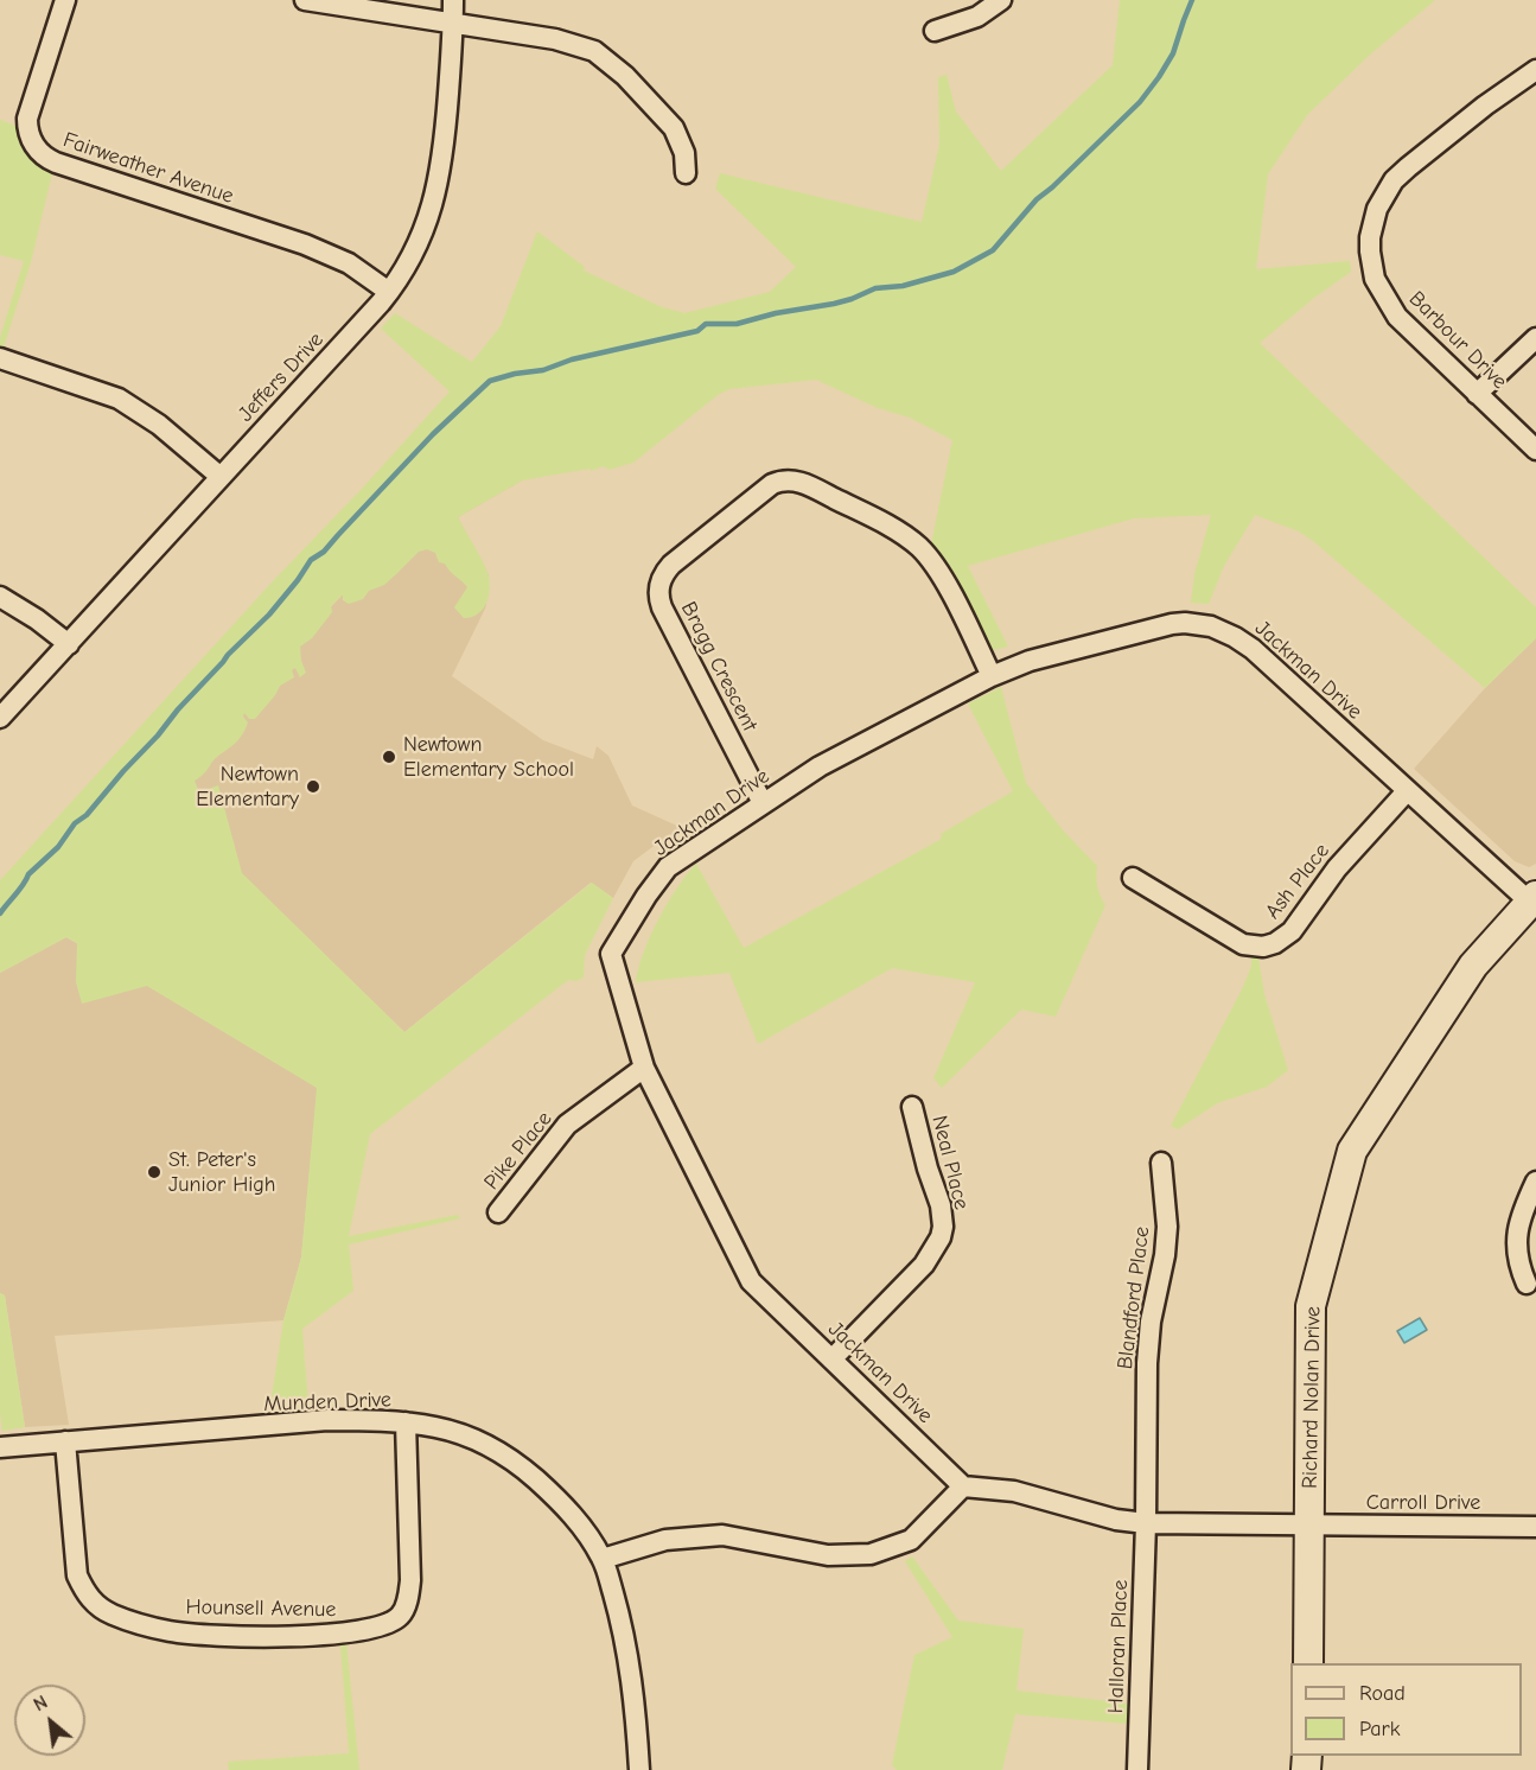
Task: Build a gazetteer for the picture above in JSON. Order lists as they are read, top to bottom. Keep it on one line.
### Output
{"streets":{"main road":["Richard Nolan Drive"],"street":["Fairweather Avenue","Barbour Drive","Jeffers Drive","Bragg Crescent","Jackman Drive","Ash Place","Pike Place","Neal Place","Blandford Place","Munden Drive","Carroll Drive","Hounsell Avenue","Halloran Place"]},"crossings":[["Fairweather Avenue","Jeffers Drive"],["Bragg Crescent","Jackman Drive"],["Jackman Drive","Ash Place"],["Jackman Drive","Pike Place"],["Jackman Drive","Neal Place"],["Jackman Drive","Richard Nolan Drive"],["Blandford Place","Halloran Place"],["Richard Nolan Drive","Carroll Drive"],["Munden Drive","Hounsell Avenue"]],"places":["Newtown Elementary School","Newtown Elementary","St. Peter's Junior High"],"legend":["Road","Park"],"north":"top left"}
